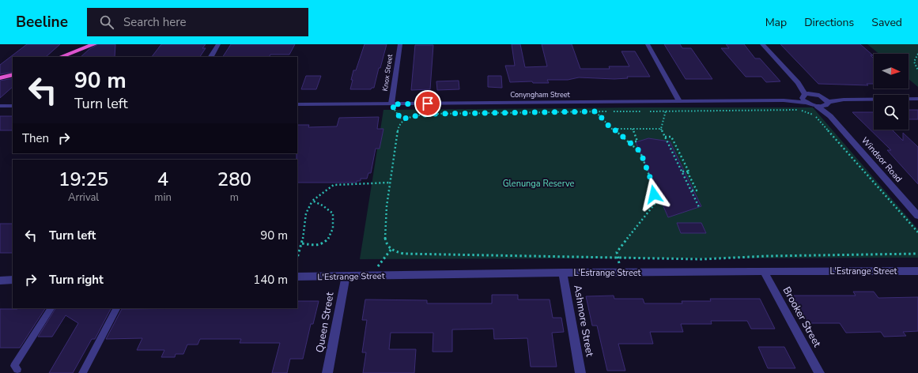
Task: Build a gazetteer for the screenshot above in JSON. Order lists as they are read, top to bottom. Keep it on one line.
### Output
{"streets":{"street":["Knox Street","Conyngham Street","Windsor Road","L'Estrange Street","Brooker Street","Ashmore Street","Queen Street"]},"crossings":[["Knox Street","Conyngham Street"],["L'Estrange Street","Brooker Street"],["L'Estrange Street","Ashmore Street"],["L'Estrange Street","Queen Street"]],"parks":["Glenunga Reserve"],"north":"right","page":{"header":"Beeline","search":"Search here","nav":["Map","Directions","Saved"],"turn":["90 m","Turn left"],"then":"Then","eta":["19:25","Arrival","4","min","280","m"],"list":[{"name":"Turn left","value":"90 m"},{"name":"Turn right","value":"140 m"}]}}
